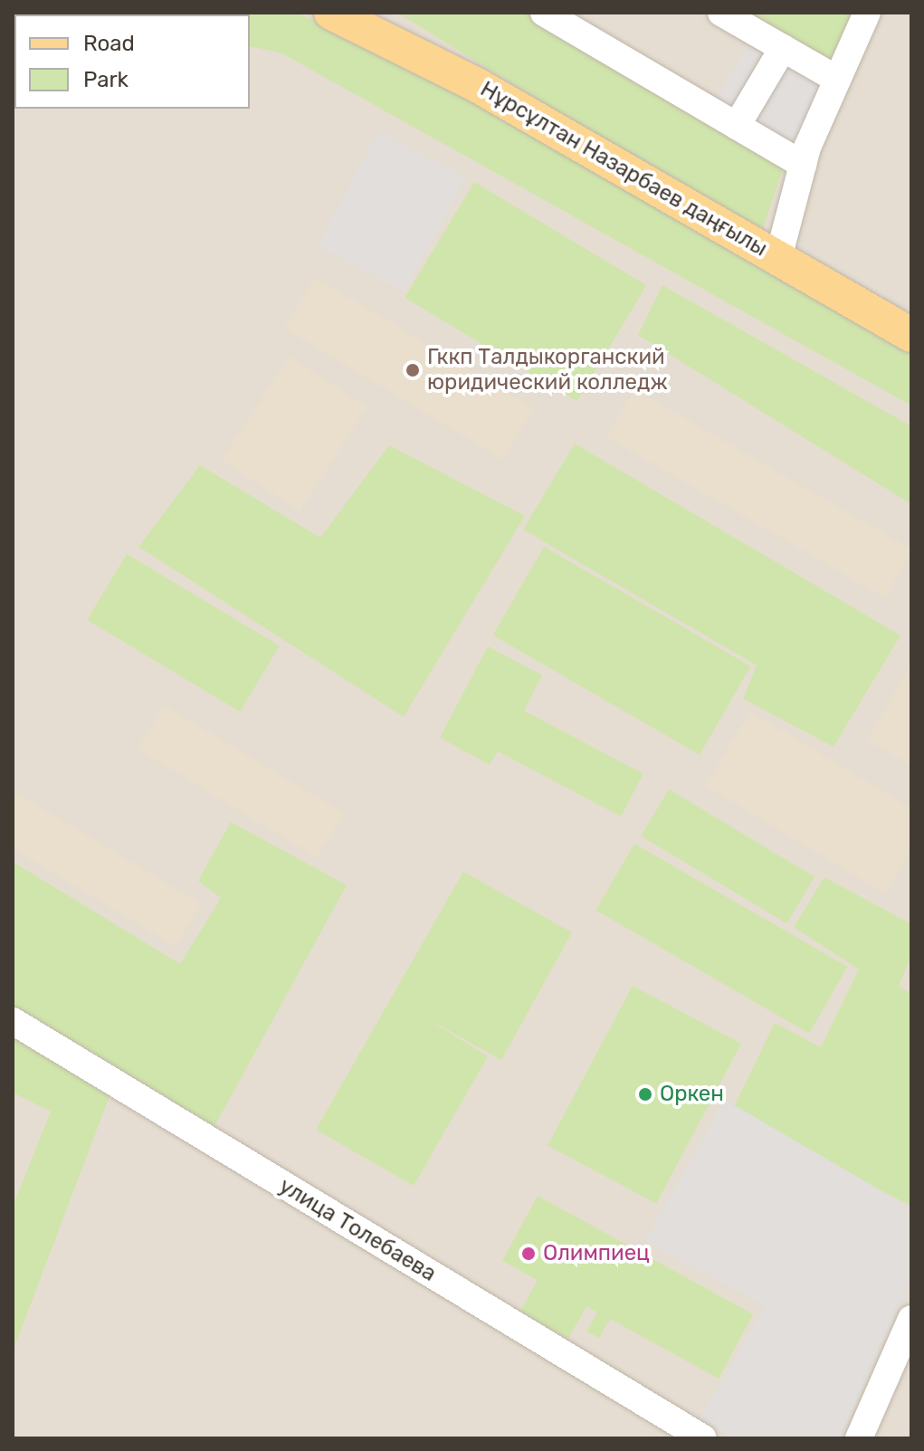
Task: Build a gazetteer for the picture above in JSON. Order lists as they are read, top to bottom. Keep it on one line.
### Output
{"streets":{"main road":["Нұрсұлтан Назарбаев даңғылы"],"street":["улица Толебаева"]},"places":["Гккп Талдыкорганский юридический колледж","Оркен","Олимпиец"],"legend":["Road","Park"]}
